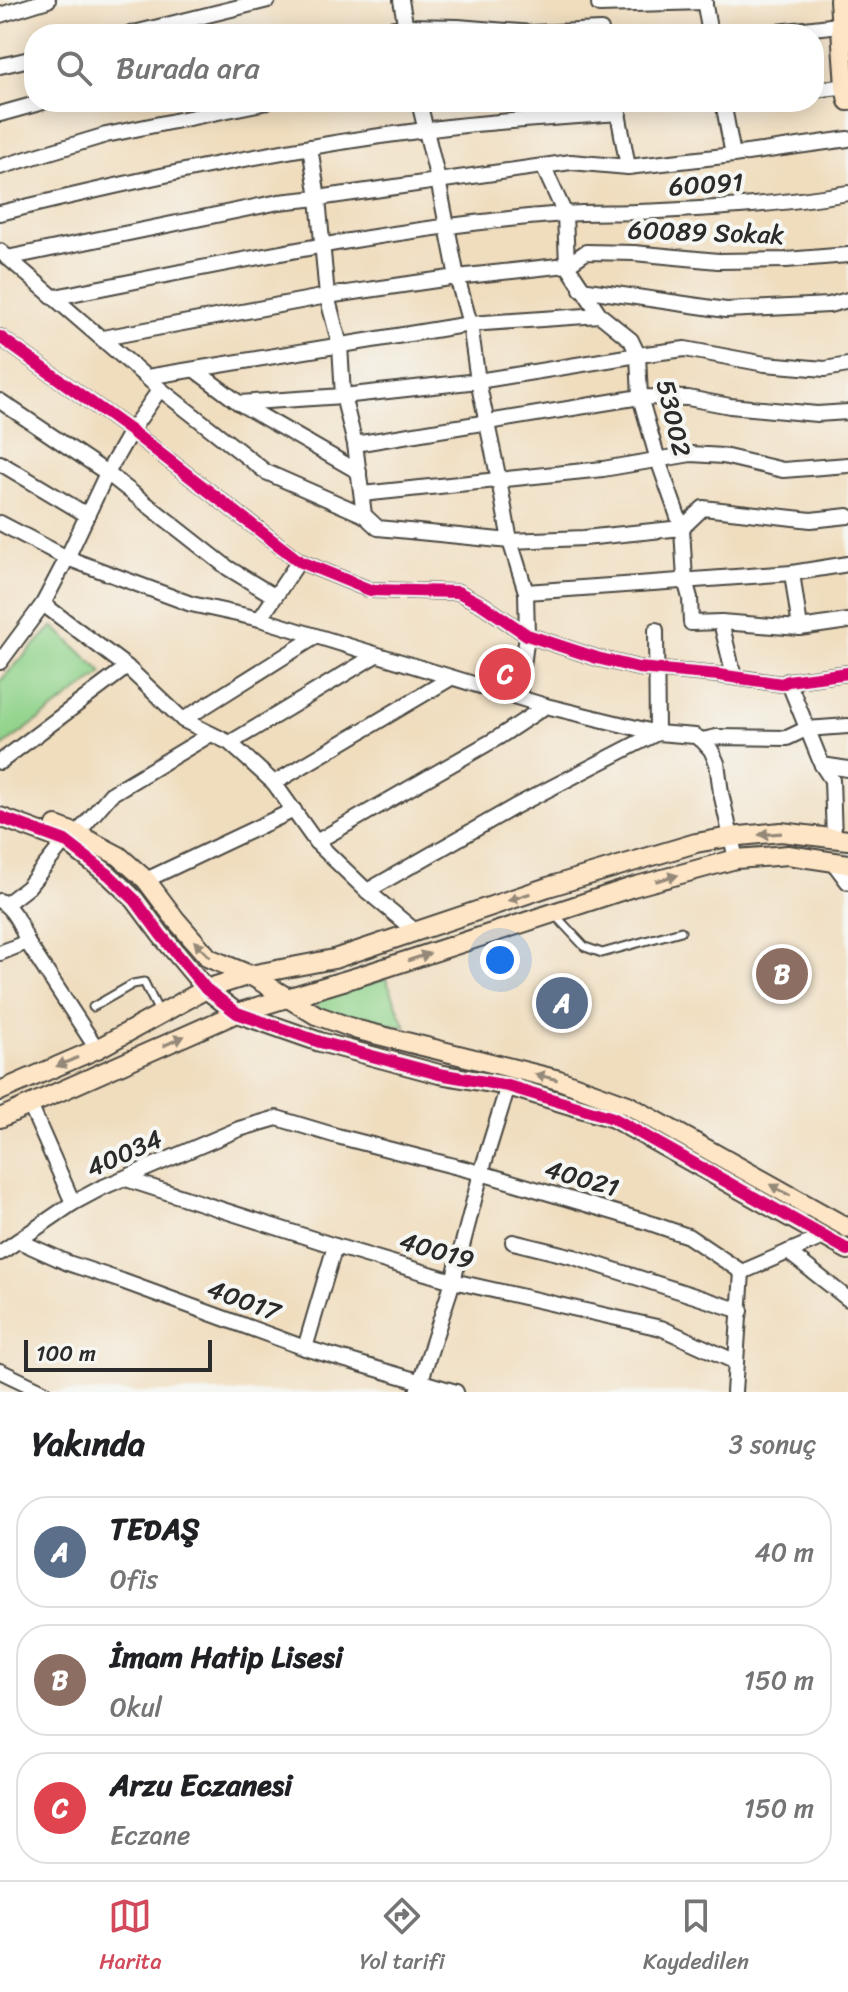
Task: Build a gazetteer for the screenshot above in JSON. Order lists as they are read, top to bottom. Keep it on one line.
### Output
{"streets":{"street":["60091","60089 Sokak","53002","40034","40021","40019","40017"]},"crossings":[["60091","53002"],["60089 Sokak","53002"],["40034","40021"],["40034","40019"],["40034","40017"]],"scale_bar":"100 m","page":{"search":"Burada ara","pins":["C","B","A"],"scale":"100 m","heading":["Yakında","3 sonuç"],"list":[{"mark":"A","name":"TEDAŞ","note":"Ofis","value":"40 m"},{"mark":"B","name":"İmam Hatip Lisesi","note":"Okul","value":"150 m"},{"mark":"C","name":"Arzu Eczanesi","note":"Eczane","value":"150 m"}],"nav":["Harita","Yol tarifi","Kaydedilen"]}}
